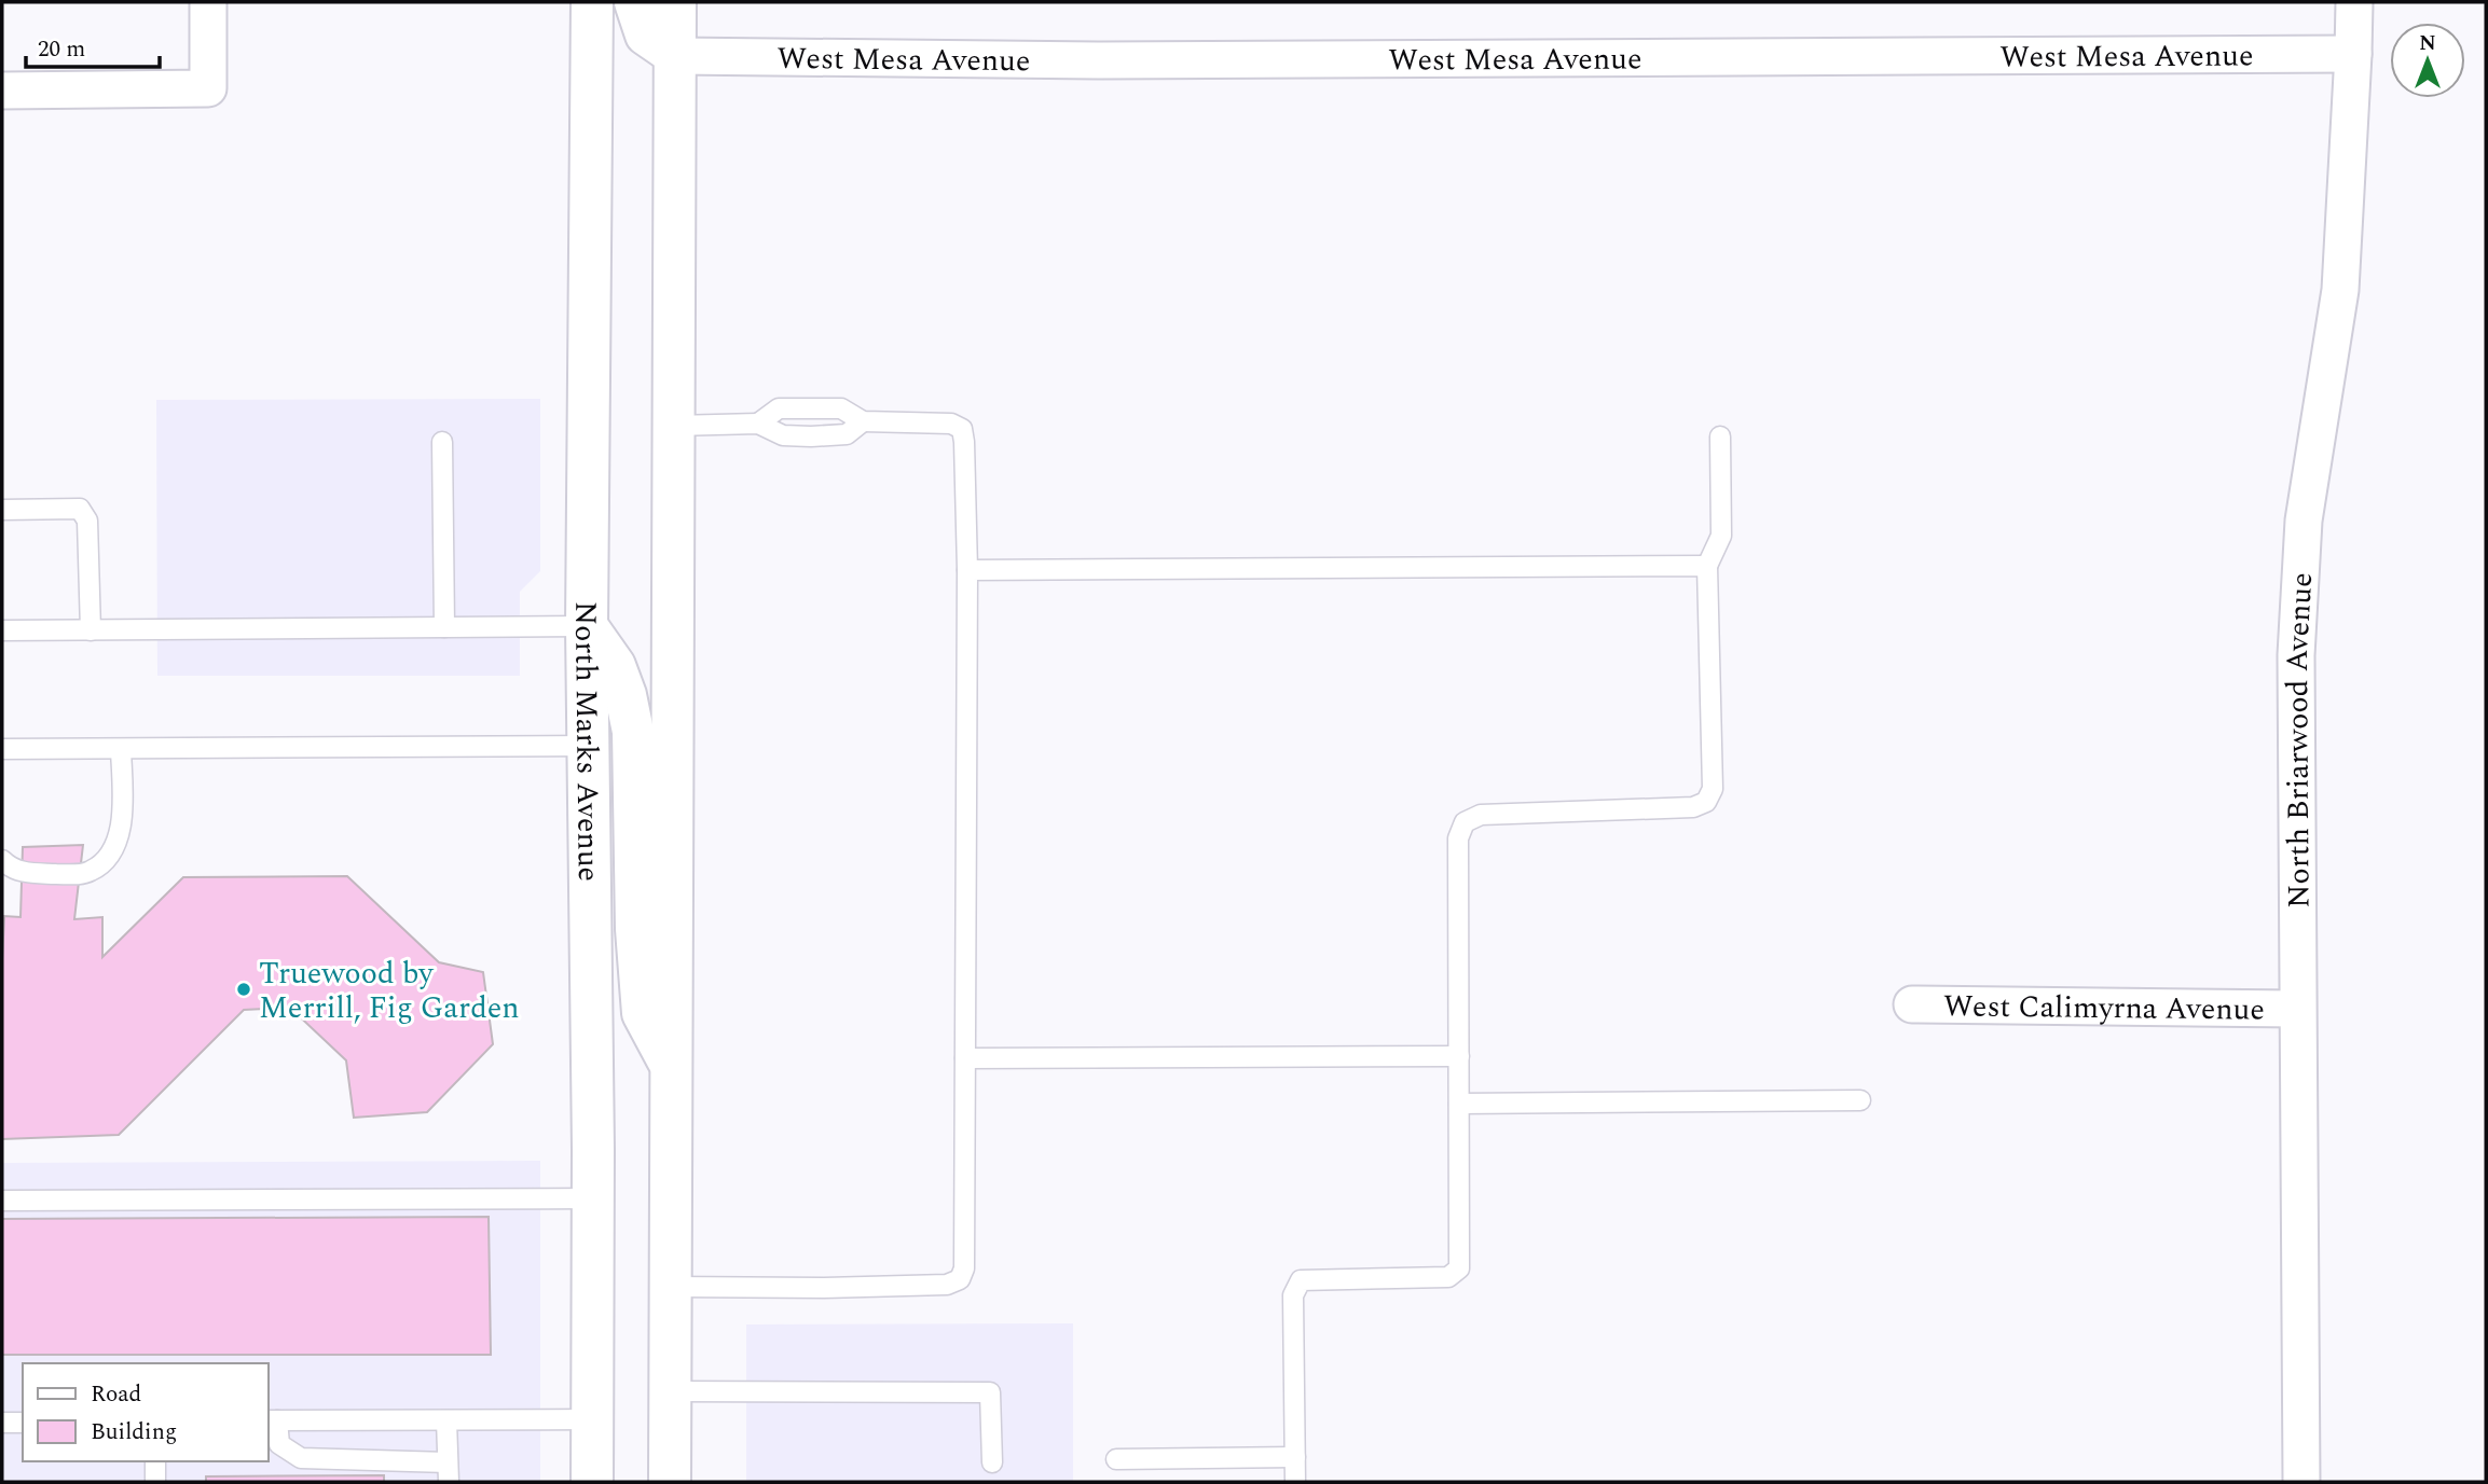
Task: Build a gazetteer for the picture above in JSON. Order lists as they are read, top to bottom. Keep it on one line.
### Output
{"streets":{"main road":["North Marks Avenue"],"street":["West Mesa Avenue","North Briarwood Avenue","West Calimyrna Avenue"]},"crossings":[["West Mesa Avenue","North Briarwood Avenue"],["North Briarwood Avenue","West Calimyrna Avenue"]],"places":["Truewood by Merrill, Fig Garden"],"legend":["Road","Building"],"scale_bar":"20 m","north":"top"}
